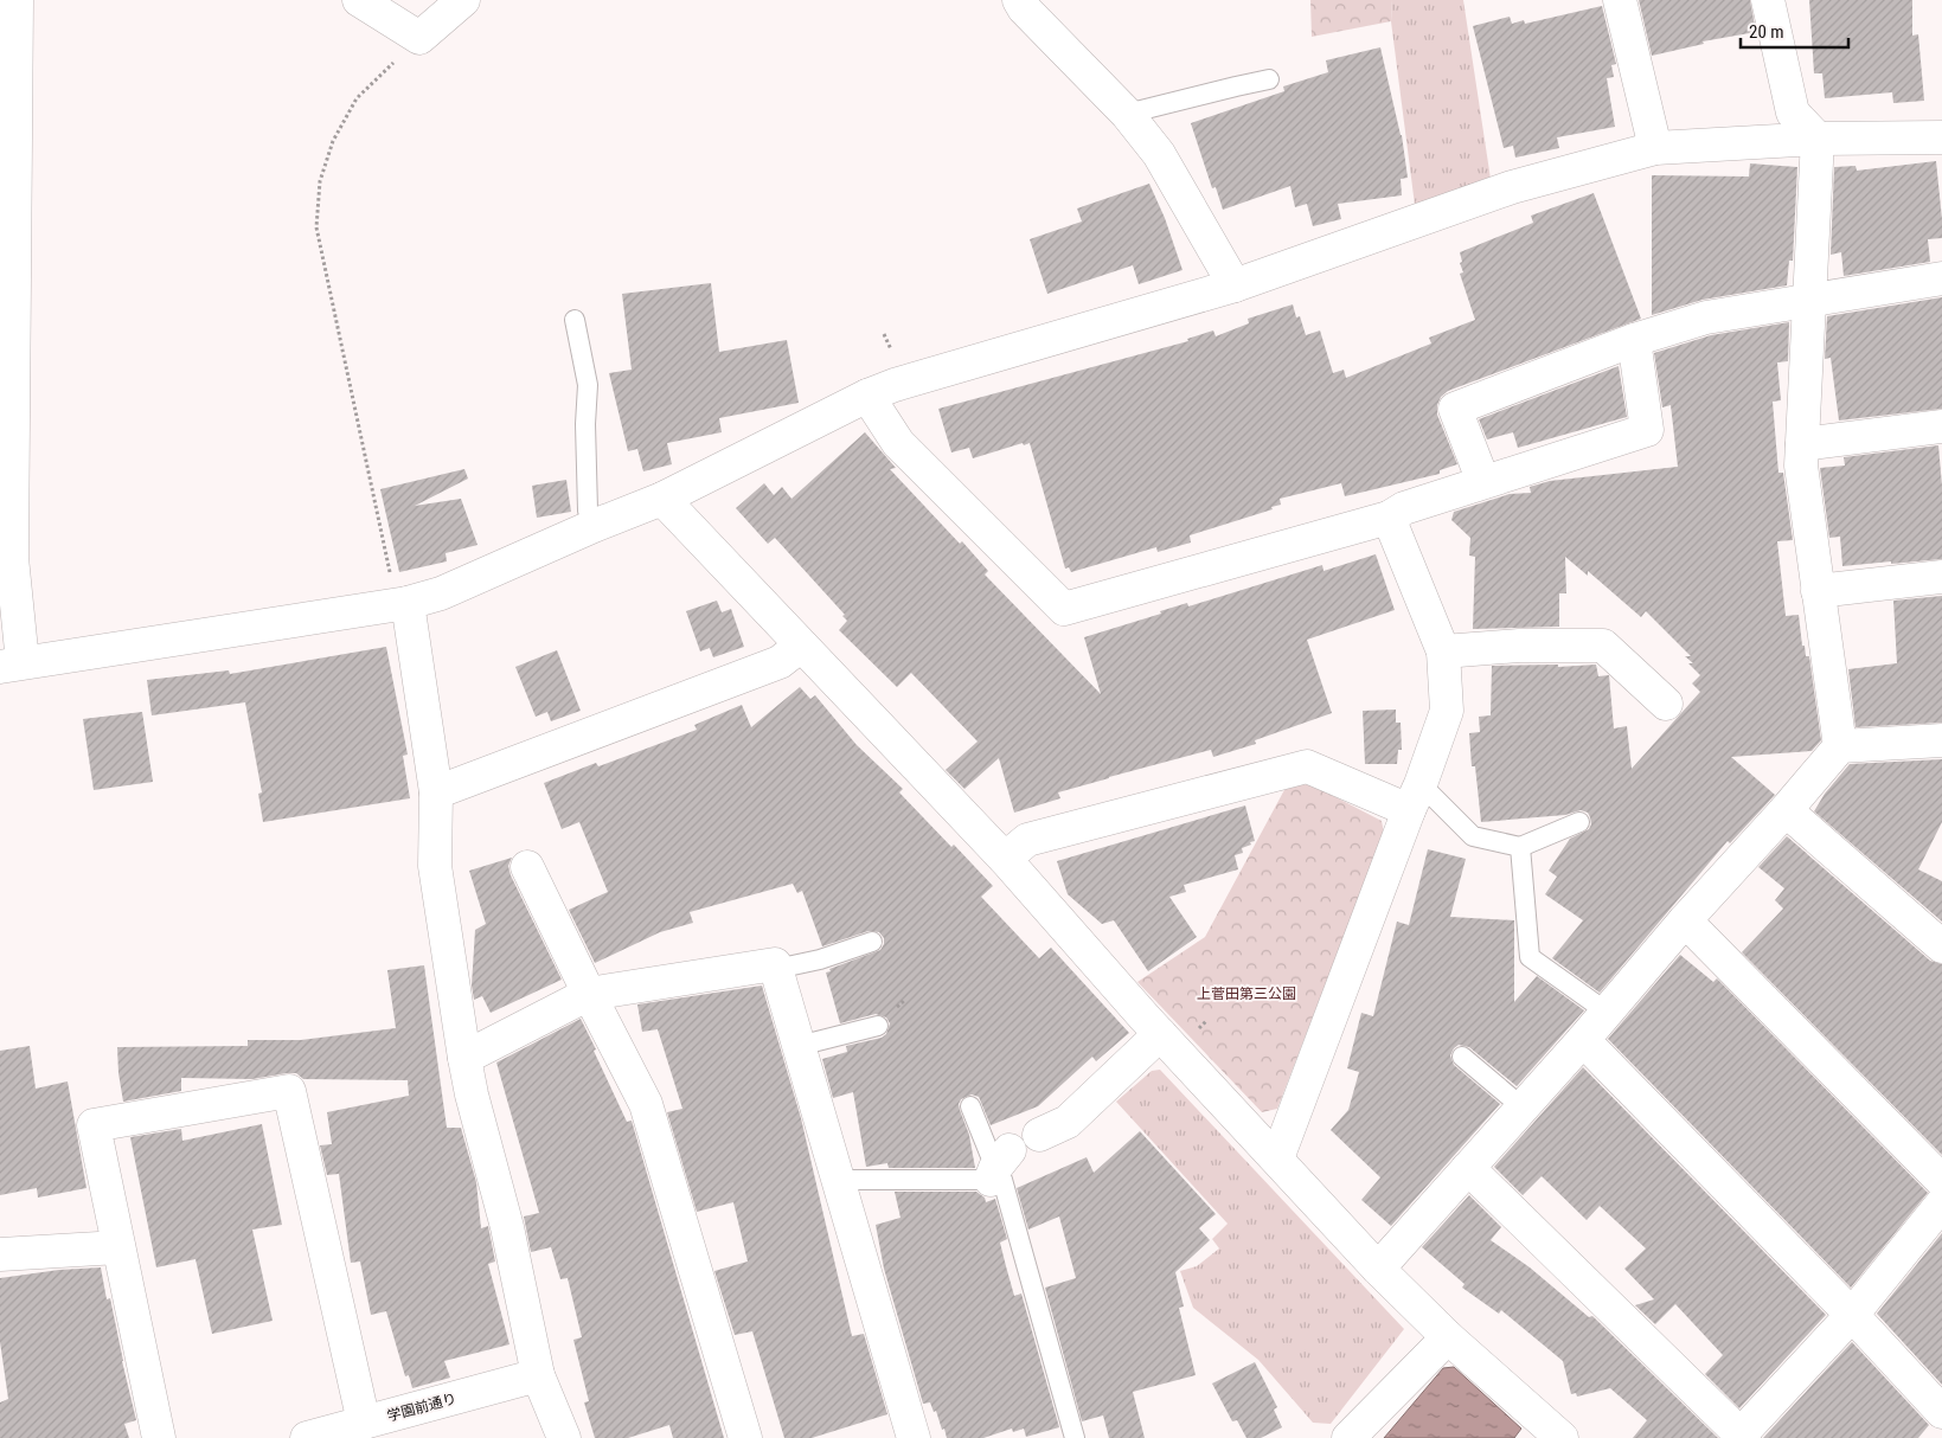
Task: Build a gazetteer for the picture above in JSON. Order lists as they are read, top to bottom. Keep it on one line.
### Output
{"streets":{"street":["学園前通り"]},"parks":["上菅田第三公園"],"scale_bar":"20 m"}
